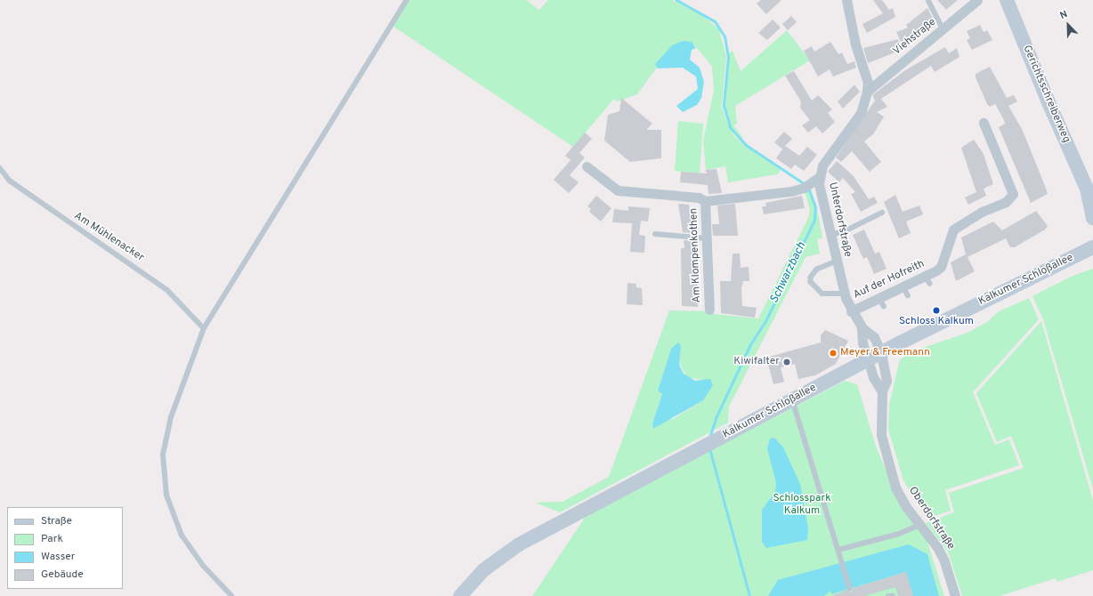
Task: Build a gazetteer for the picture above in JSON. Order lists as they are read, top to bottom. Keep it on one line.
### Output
{"streets":{"main road":["Gerichtsschreiberweg","Kalkumer Schloßallee"],"street":["Viehstraße","Unterdorfstraße","Am Klompenkothen","Auf der Hofreith","Oberdorfstraße"],"lane":["Am Mühlenacker"]},"crossings":[["Viehstraße","Unterdorfstraße"],["Unterdorfstraße","Am Klompenkothen"],["Unterdorfstraße","Auf der Hofreith"],["Unterdorfstraße","Kalkumer Schloßallee"],["Unterdorfstraße","Oberdorfstraße"],["Kalkumer Schloßallee","Oberdorfstraße"]],"water":["Schwarzbach"],"parks":["Schlosspark Kalkum"],"places":["Schloss Kalkum","Meyer & Freemann","Kiwifalter"],"legend":["Straße","Park","Wasser","Gebäude"],"north":"top left"}
